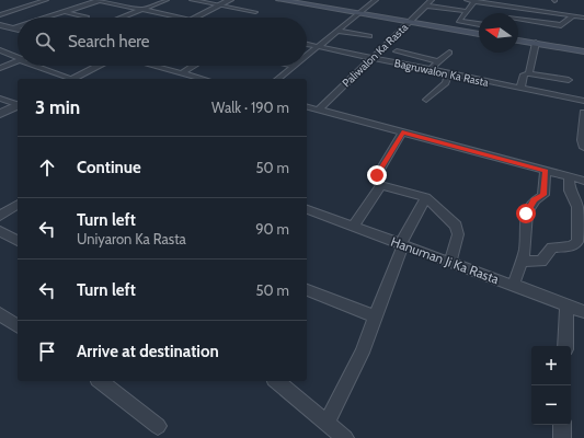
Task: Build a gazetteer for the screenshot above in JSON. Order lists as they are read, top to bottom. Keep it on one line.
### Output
{"streets":{"street":["Paliwalon Ka Rasta","Bagruwalon Ka Rasta","Hanuman Ji Ka Rasta"]},"crossings":[["Paliwalon Ka Rasta","Bagruwalon Ka Rasta"]],"north":"left","page":{"search":"Search here","heading":["3 min","Walk · 190 m"],"list":[["Continue","50 m"],["Turn left","Uniyaron Ka Rasta","90 m"],["Turn left","50 m"],"Arrive at destination"],"map_buttons":["+","−"]}}
